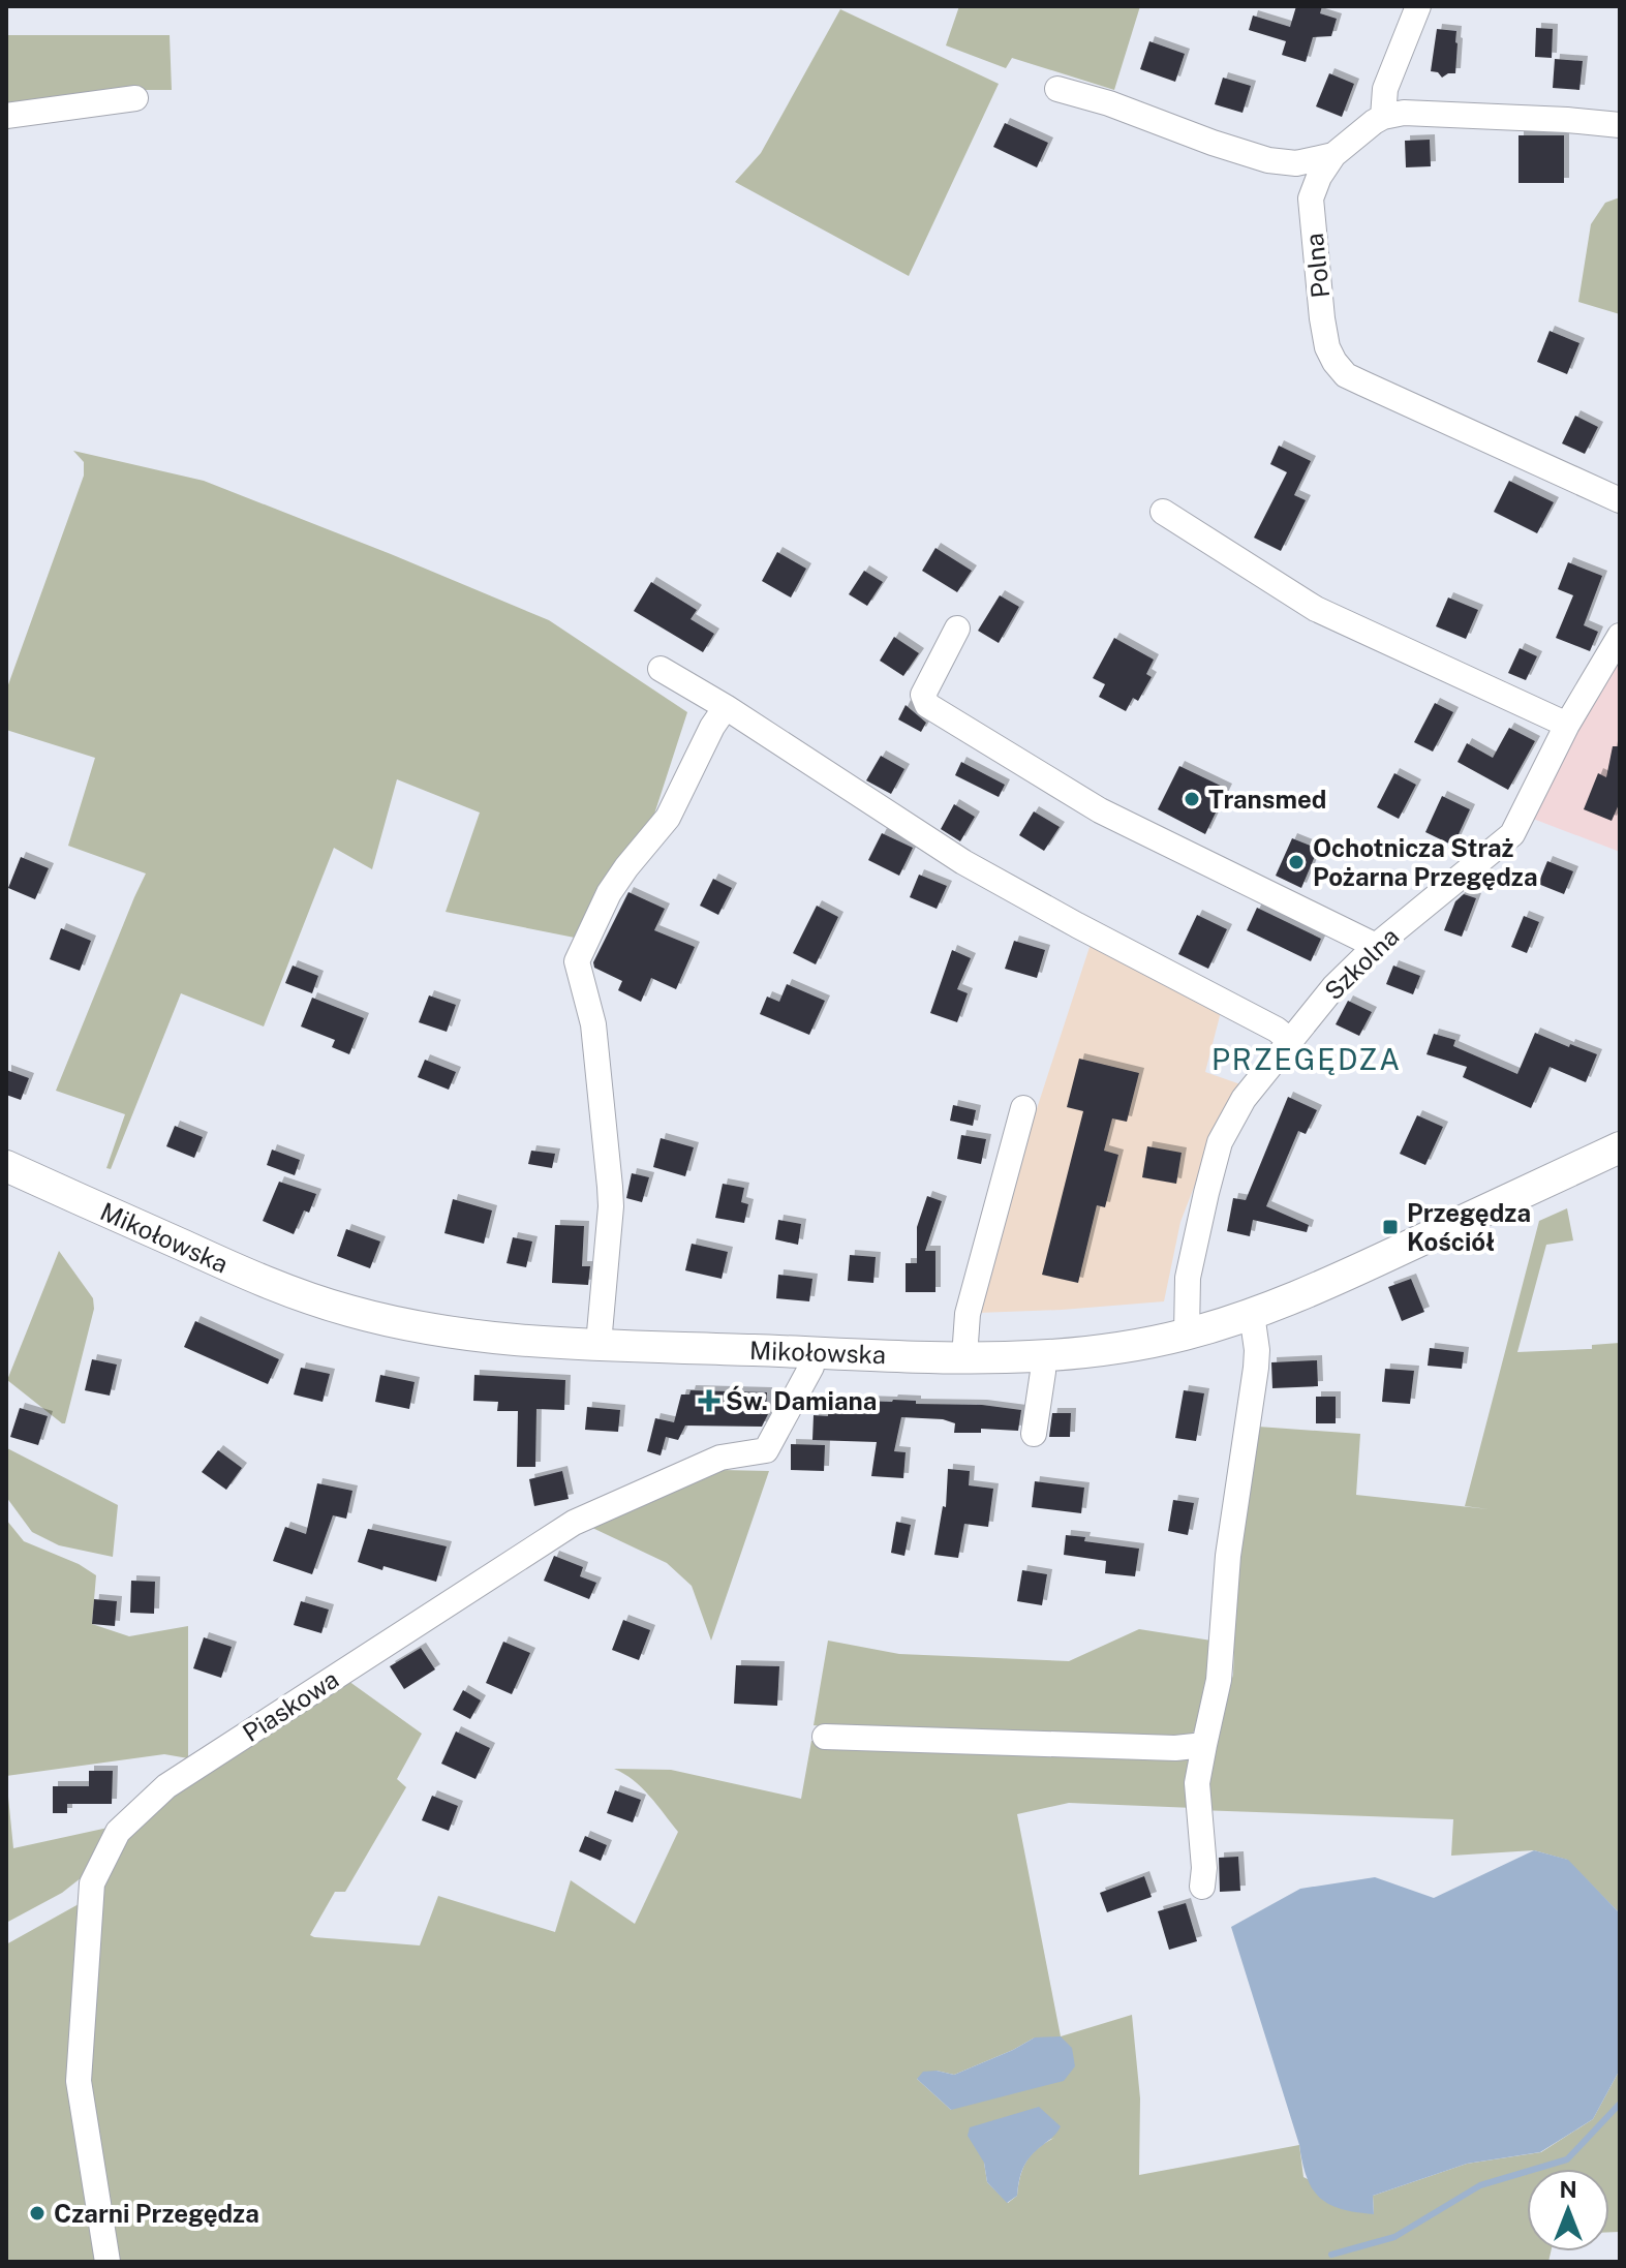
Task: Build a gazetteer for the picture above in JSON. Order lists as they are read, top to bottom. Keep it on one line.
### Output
{"streets":{"main road":["Mikołowska"],"street":["Polna","Szkolna","Piaskowa"]},"crossings":[["Szkolna","Mikołowska"],["Mikołowska","Piaskowa"]],"districts":["PRZEGĘDZA"],"places":{"other":["Transmed","Ochotnicza Straż Pożarna Przegędza","Czarni Przegędza"],"transit":["Przegędza Kościół"],"health":["Św. Damiana"]},"north":"top"}
